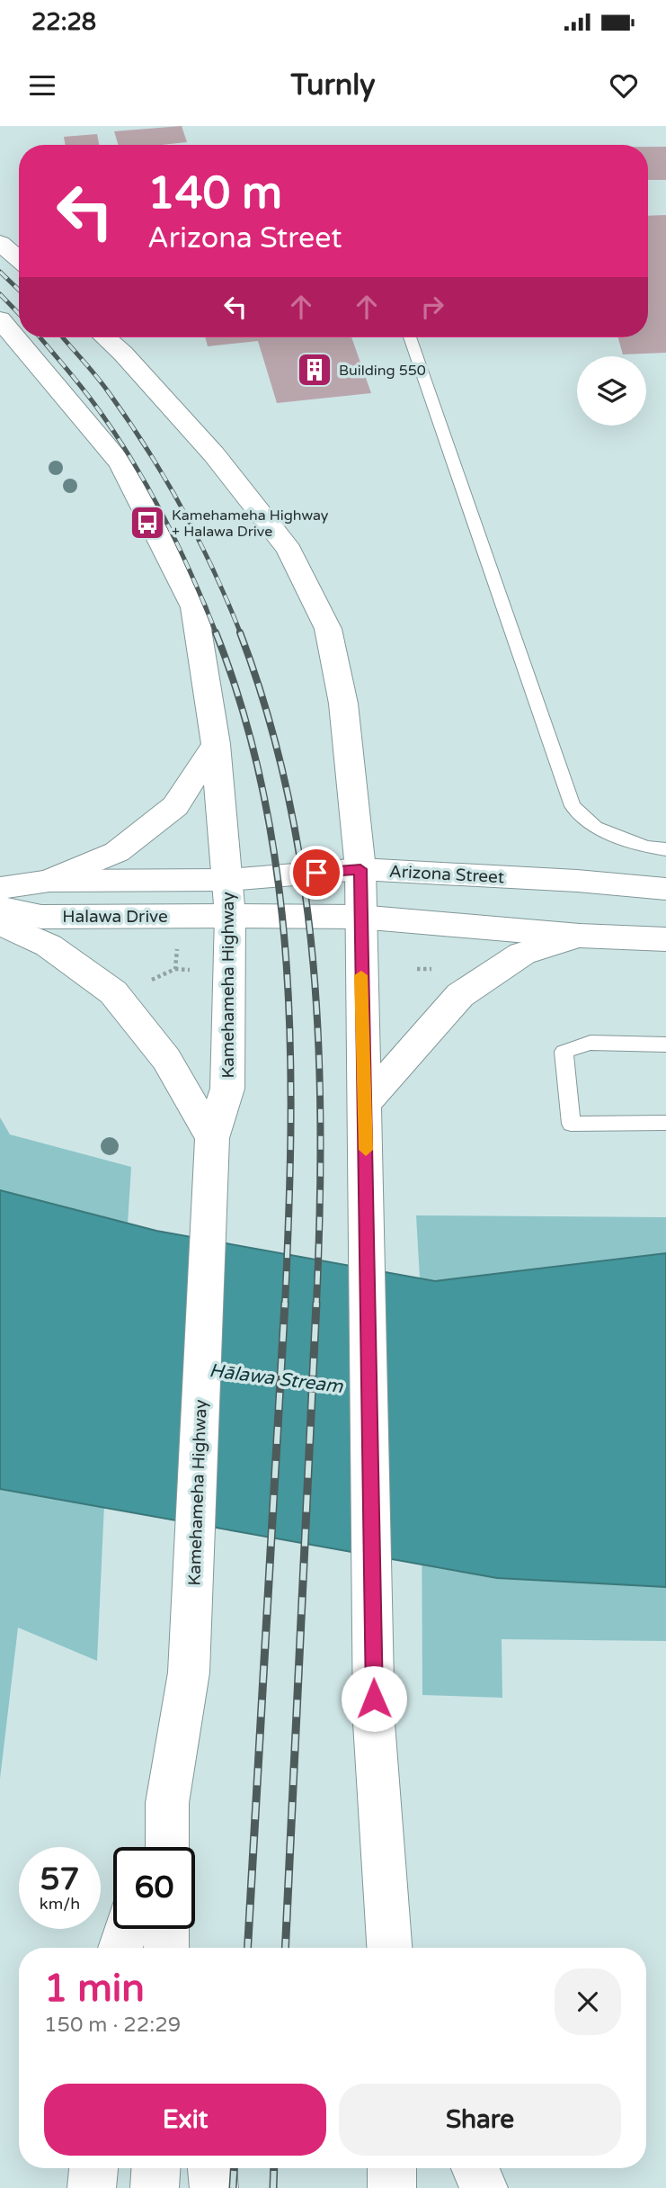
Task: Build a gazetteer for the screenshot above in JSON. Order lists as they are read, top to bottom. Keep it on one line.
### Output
{"streets":{"main road":["Arizona Street","Halawa Drive","Kamehameha Highway"]},"crossings":[["Arizona Street","Halawa Drive"],["Arizona Street","Kamehameha Highway"],["Halawa Drive","Kamehameha Highway"]],"water":["Hālawa Stream"],"places":{"building":["Building 550"],"bus stop":["Kamehameha Highway + Halawa Drive"]},"page":{"status":"22:28","header":"Turnly","turn":["140 m","Arizona Street"],"speed":"57 km/h","limit":"60","heading":["1 min","150 m · 22:29"],"buttons":["Exit","Share"]}}
